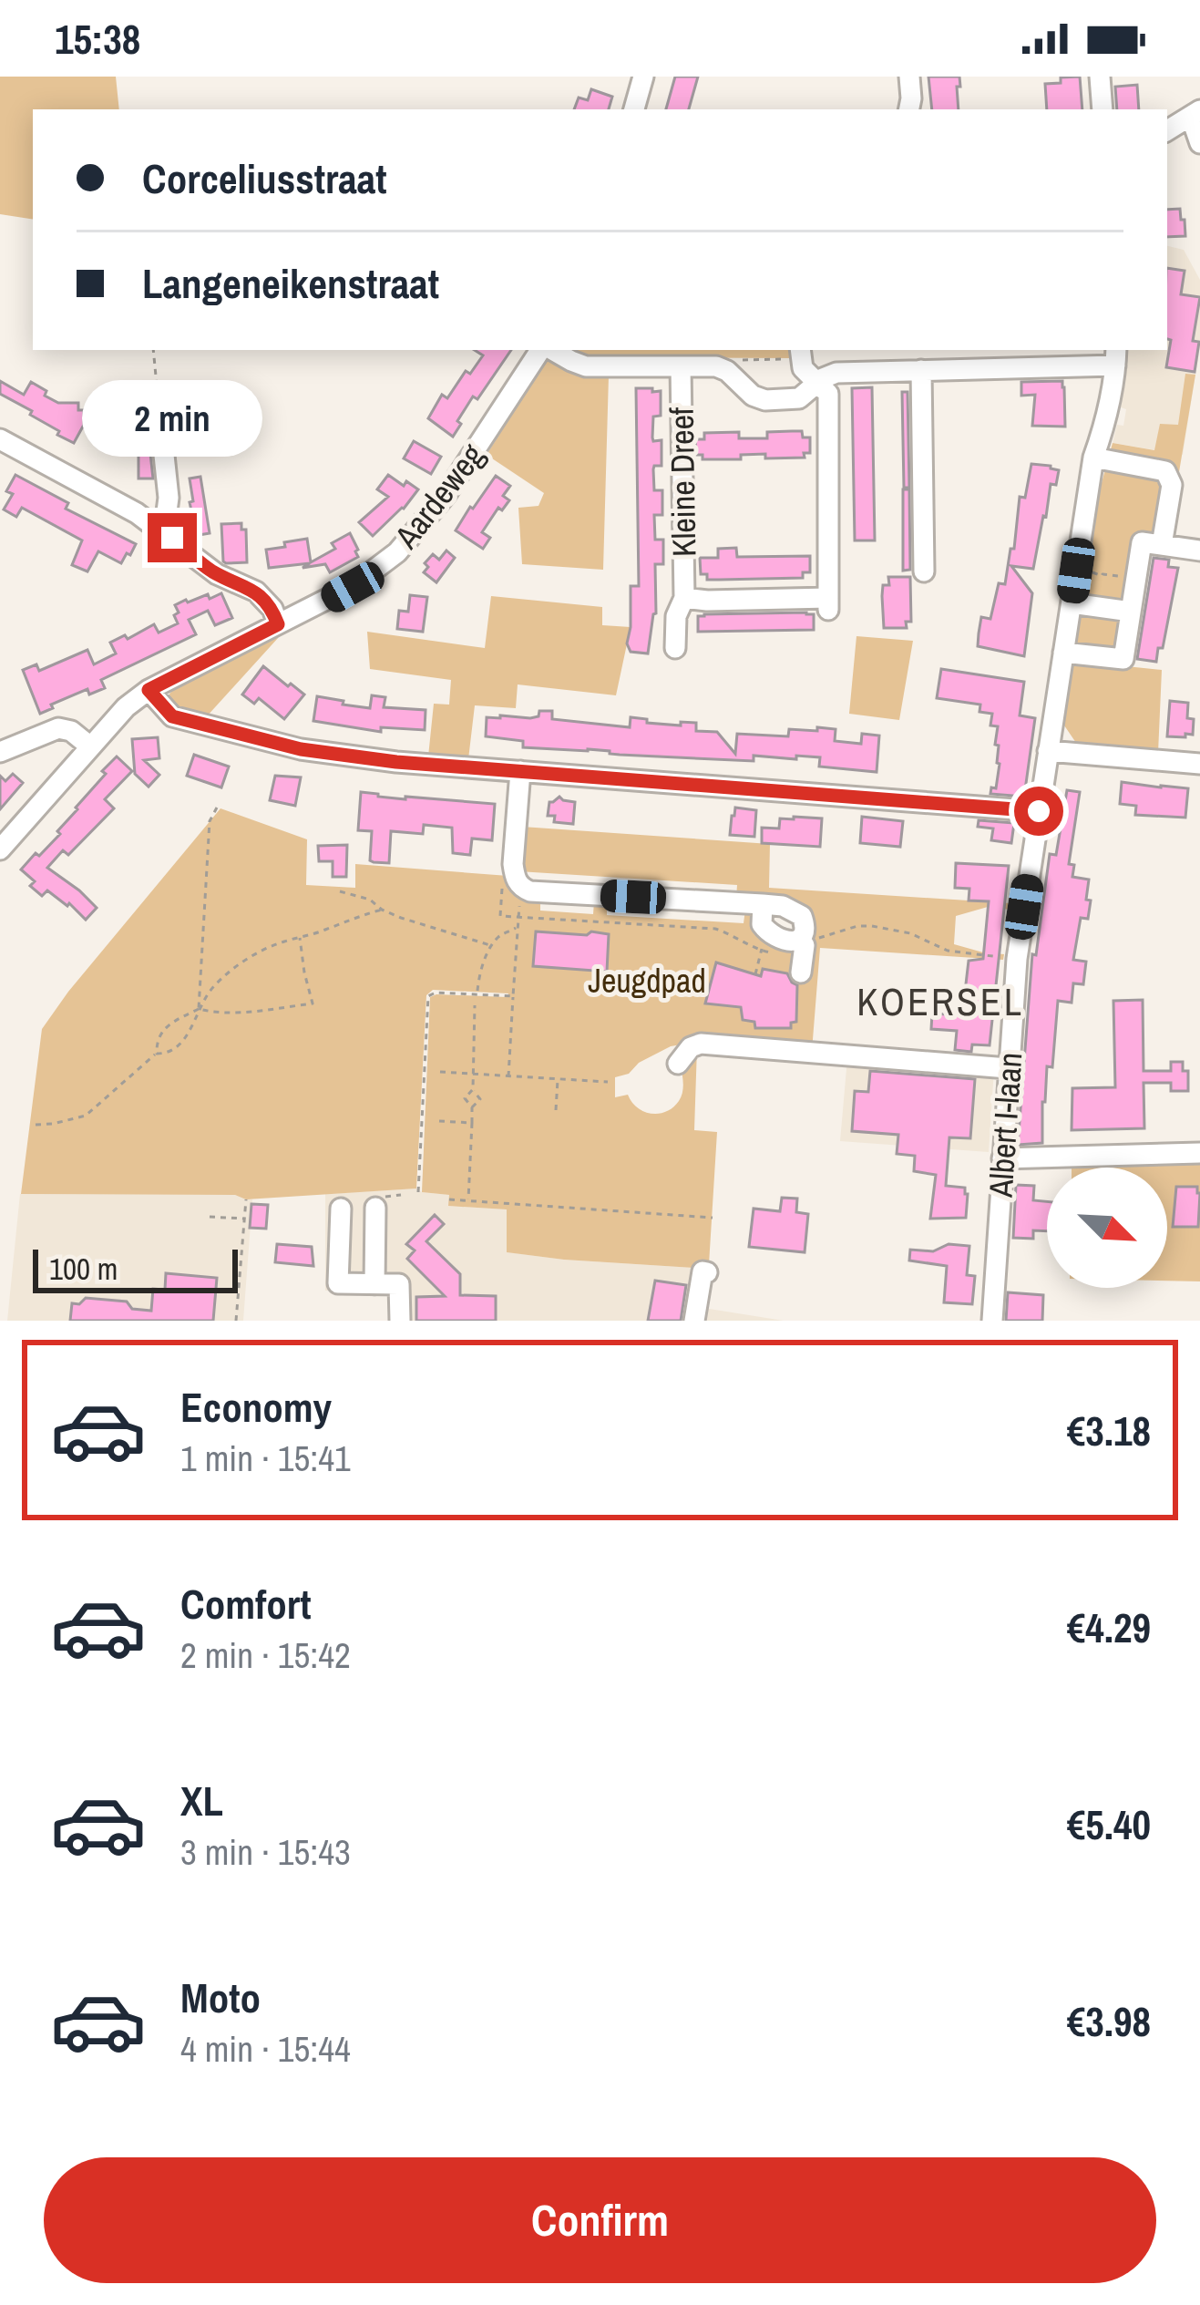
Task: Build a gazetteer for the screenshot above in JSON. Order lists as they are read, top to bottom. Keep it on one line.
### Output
{"streets":{"street":["Kleine Dreef","Aardeweg","Albert I-laan"]},"districts":["KOERSEL"],"parks":["Jeugdpad"],"scale_bar":"100 m","north":"bottom right","page":{"status":"15:38","banner":["Corceliusstraat","Langeneikenstraat"],"bubble":"2 min","scale":"100 m","list":[{"name":"Economy","note":"1 min · 15:41","value":"€3.18"},{"name":"Comfort","note":"2 min · 15:42","value":"€4.29"},{"name":"XL","note":"3 min · 15:43","value":"€5.40"},{"name":"Moto","note":"4 min · 15:44","value":"€3.98"}],"buttons":"Confirm"}}
